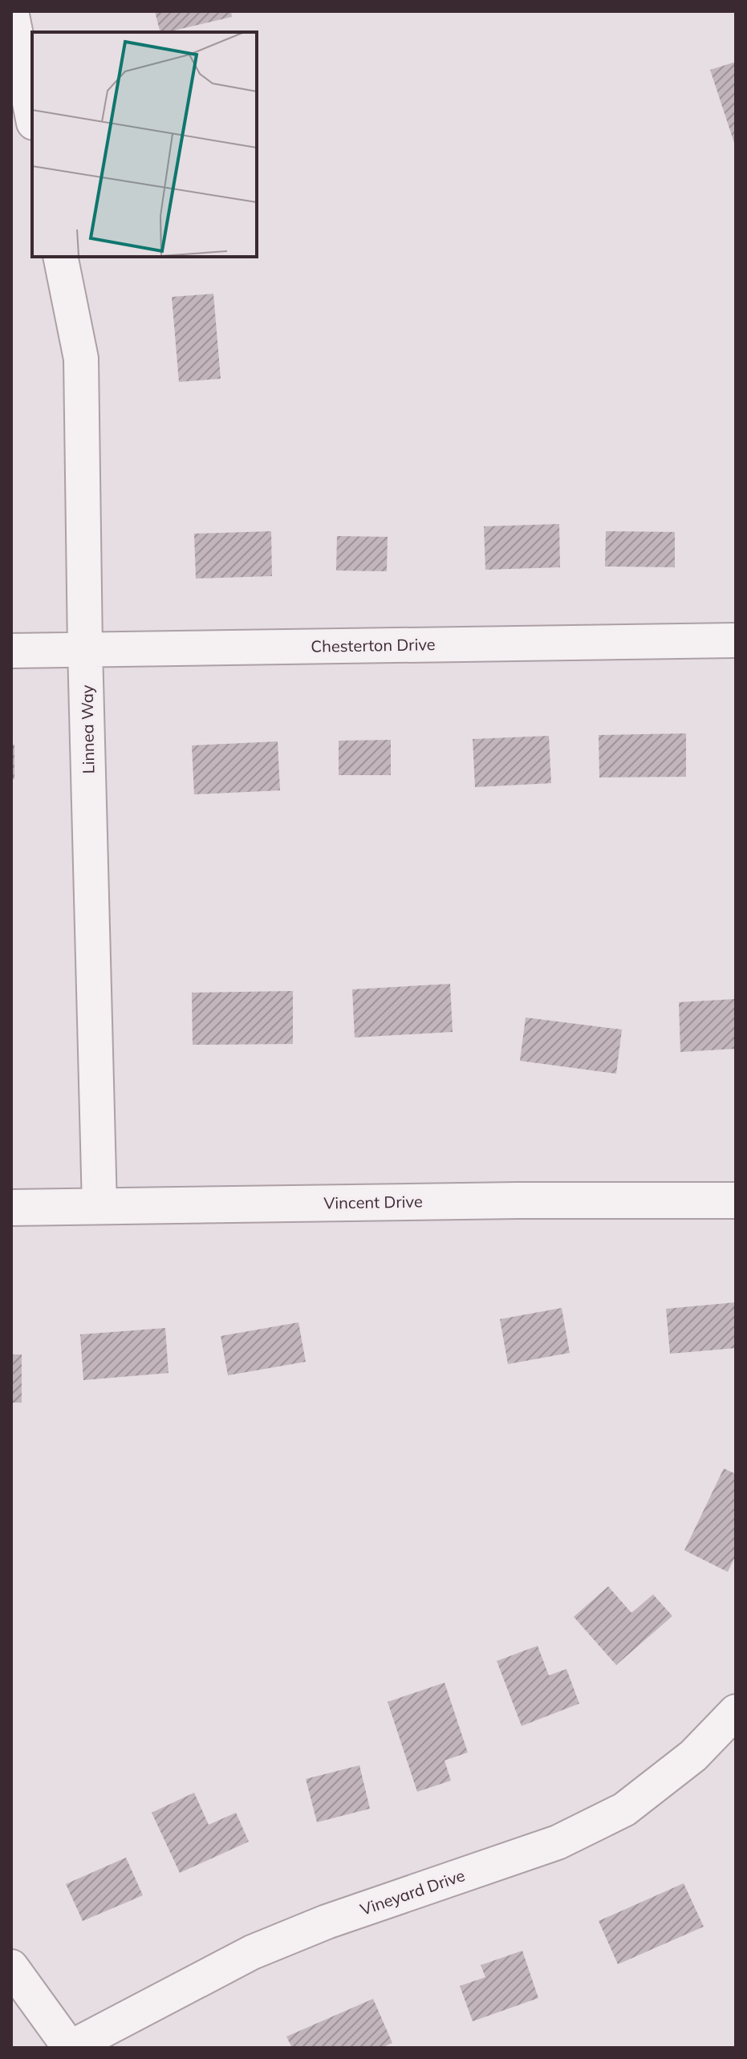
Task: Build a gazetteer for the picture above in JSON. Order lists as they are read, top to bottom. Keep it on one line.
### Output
{"streets":{"street":["Chesterton Drive","Linnea Way","Vincent Drive","Vineyard Drive"]},"crossings":[["Chesterton Drive","Linnea Way"],["Linnea Way","Vincent Drive"]]}
